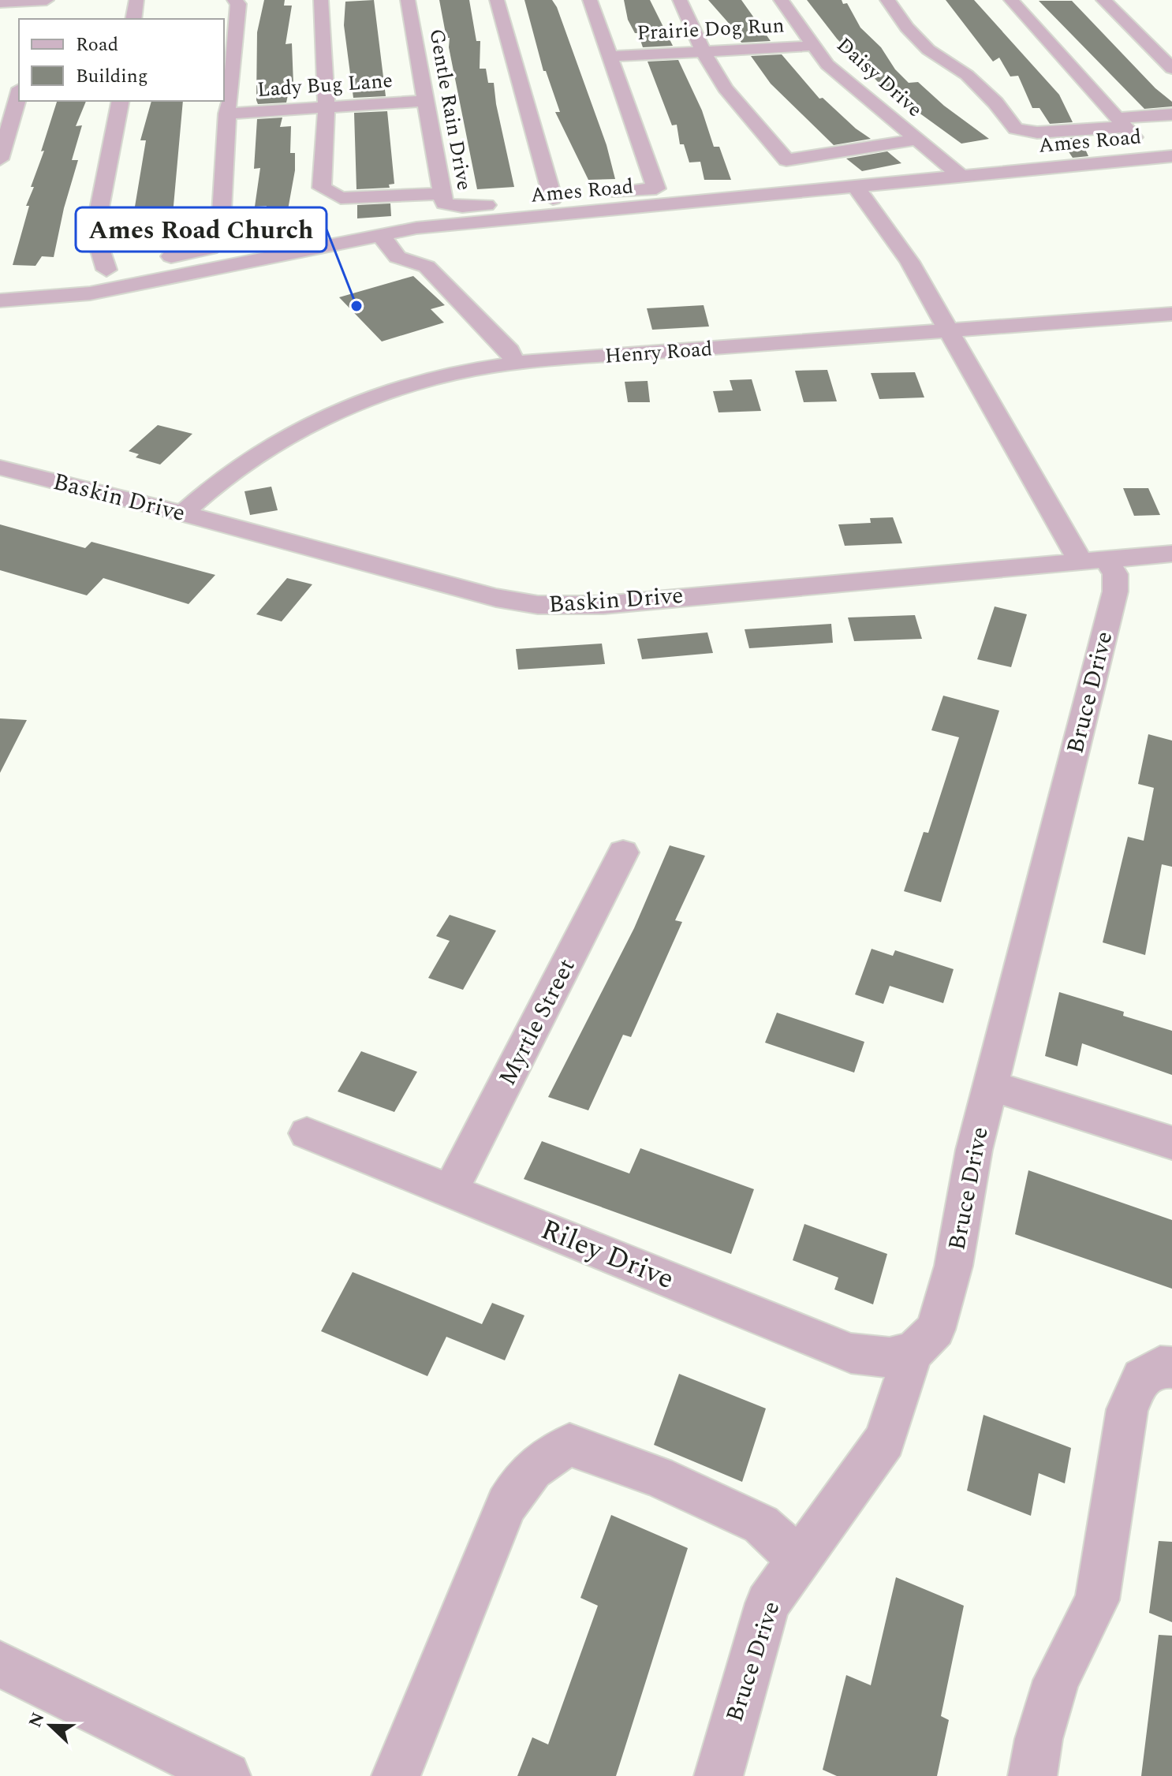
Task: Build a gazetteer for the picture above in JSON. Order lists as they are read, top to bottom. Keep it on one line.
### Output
{"streets":{"street":["Prairie Dog Run","Daisy Drive","Lady Bug Lane","Gentle Rain Drive","Ames Road","Henry Road","Baskin Drive","Bruce Drive","Myrtle Street","Riley Drive"]},"crossings":[["Prairie Dog Run","Daisy Drive"],["Prairie Dog Run","Gentle Rain Drive"],["Daisy Drive","Ames Road"],["Lady Bug Lane","Gentle Rain Drive"],["Ames Road","Bruce Drive"],["Henry Road","Baskin Drive"],["Henry Road","Bruce Drive"],["Baskin Drive","Bruce Drive"],["Bruce Drive","Riley Drive"],["Myrtle Street","Riley Drive"]],"places":["Ames Road Church"],"legend":["Road","Building"],"north":"left"}
